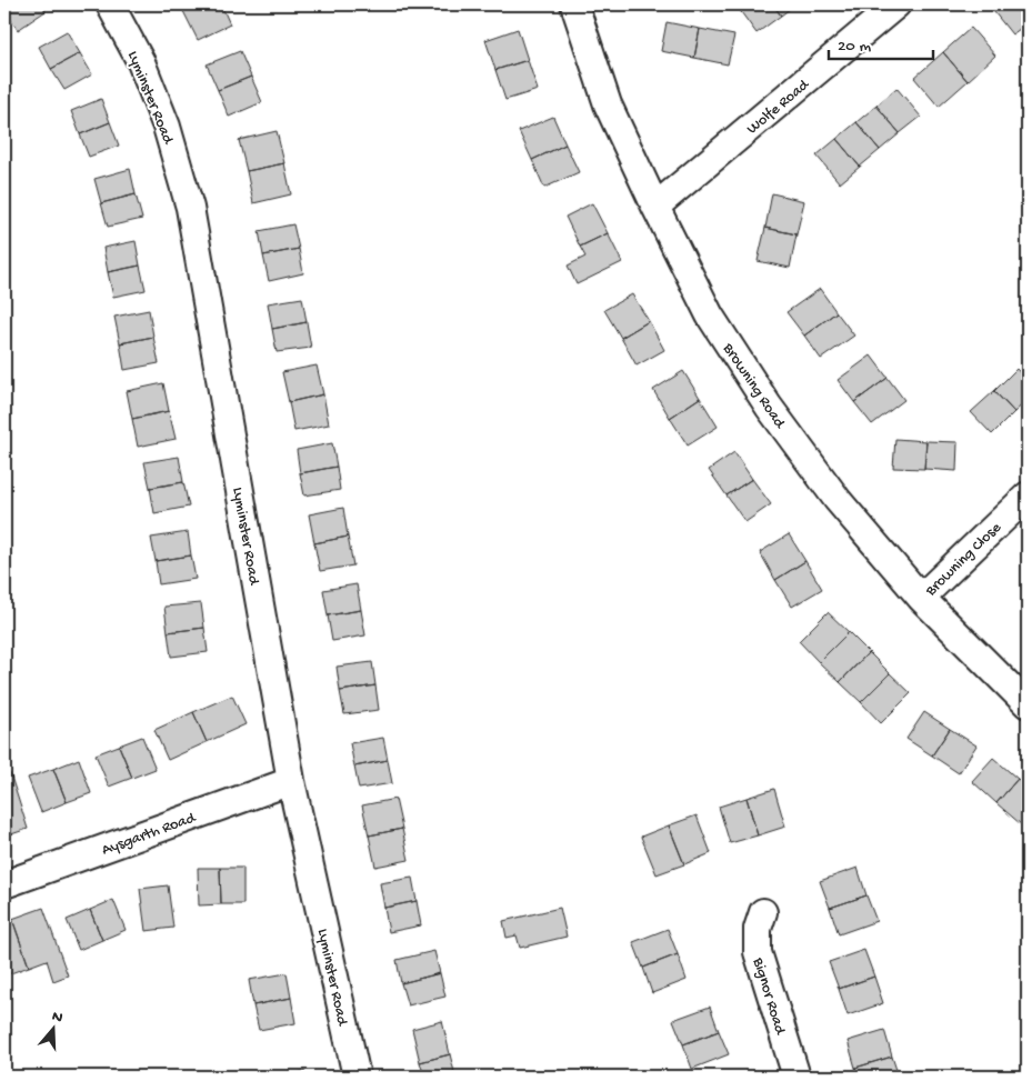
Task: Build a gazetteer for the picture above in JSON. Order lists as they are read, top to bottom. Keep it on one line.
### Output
{"streets":{"street":["Lyminster Road","Wolfe Road","Browning Road","Browning Close","Aysgarth Road","Bignor Road"]},"crossings":[["Lyminster Road","Aysgarth Road"],["Wolfe Road","Browning Road"],["Browning Road","Browning Close"]],"scale_bar":"20 m","north":"top"}
